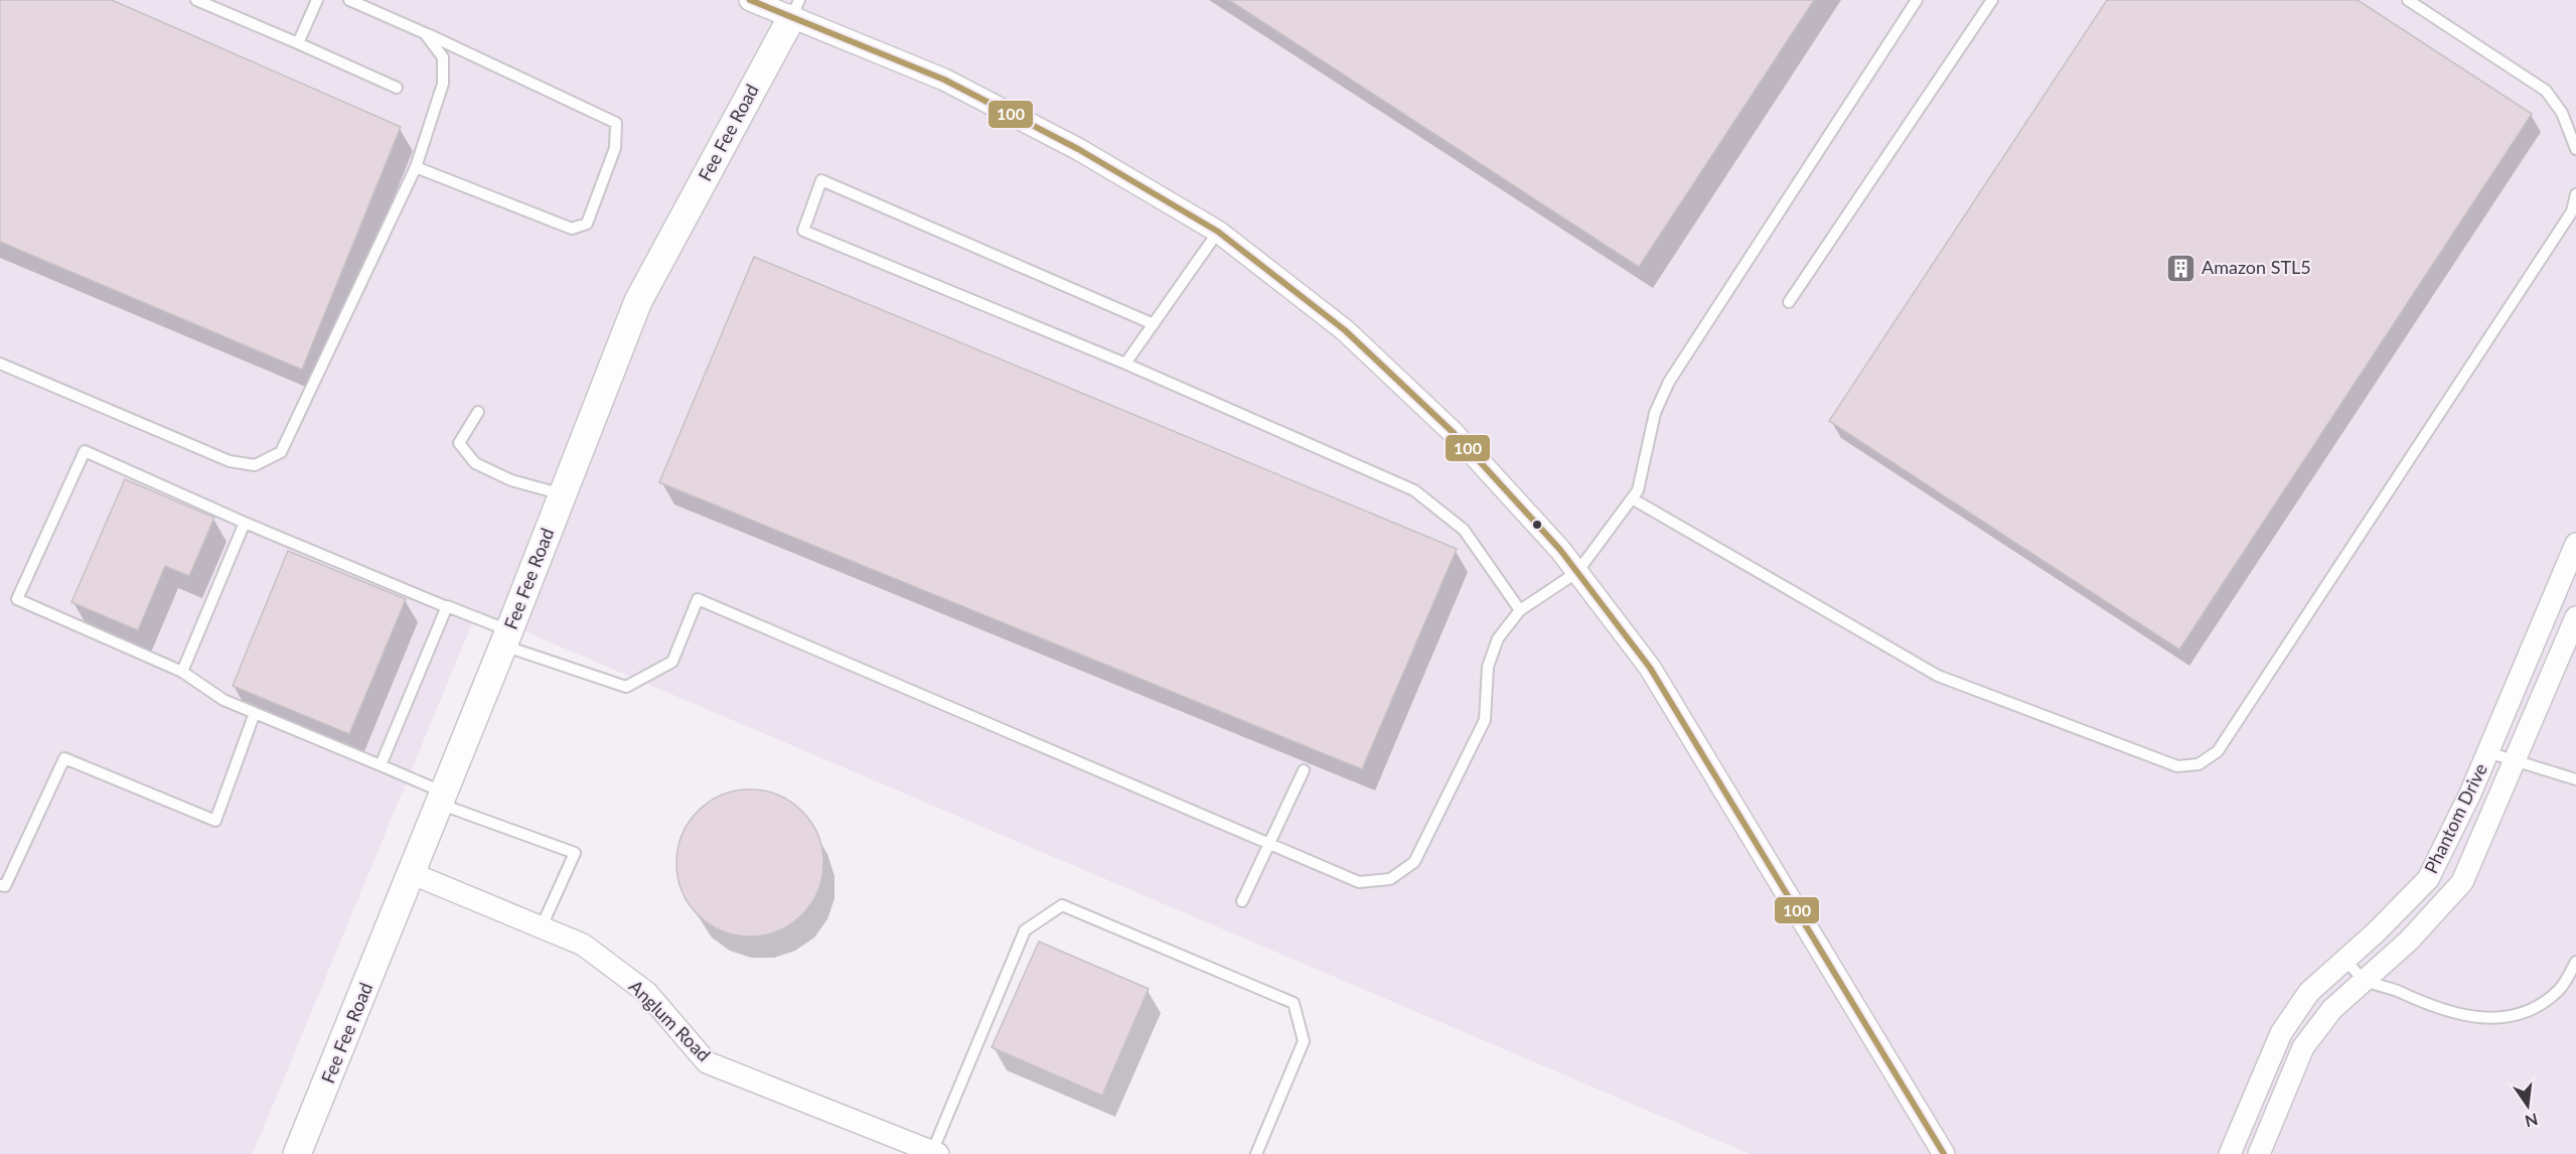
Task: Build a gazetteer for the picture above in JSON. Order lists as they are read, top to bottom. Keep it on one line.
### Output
{"streets":{"street":["Fee Fee Road","Phantom Drive","Anglum Road"]},"crossings":[["Fee Fee Road","Anglum Road"]],"places":{"building":["Amazon STL5"]},"lines":["transit line 100"],"north":"bottom"}
